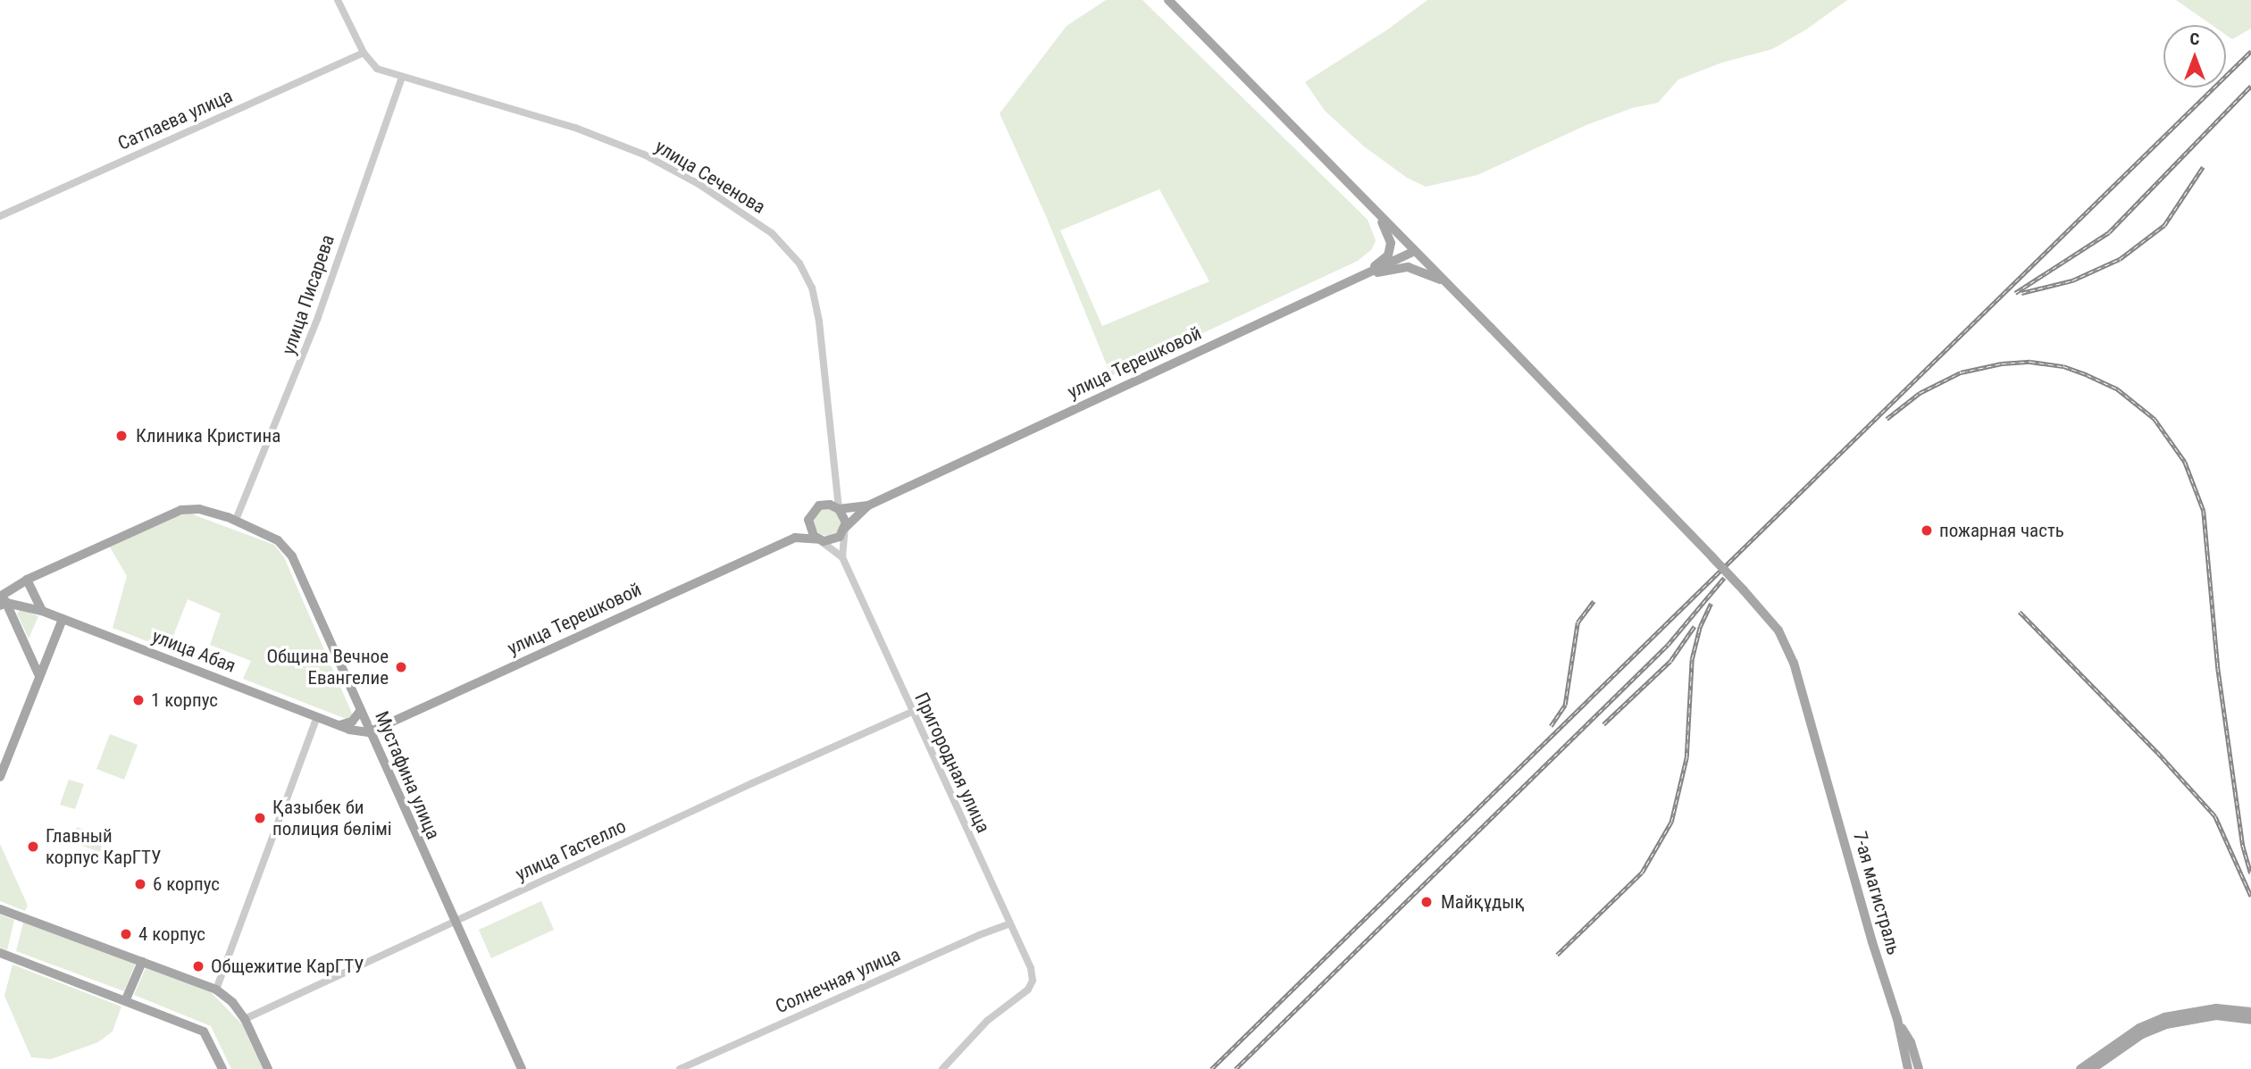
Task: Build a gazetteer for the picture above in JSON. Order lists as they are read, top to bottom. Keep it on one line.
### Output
{"streets":{"main road":["улица Терешковой","улица Абая","Мустафина улица","7-ая магистраль"],"street":["Сатпаева улица","улица Сеченова","улица Писарева","Пригородная улица","улица Гастелло","Солнечная улица"]},"crossings":[["Сатпаева улица","улица Сеченова"],["улица Сеченова","улица Писарева"],["улица Писарева","Мустафина улица"],["улица Терешковой","улица Абая"],["улица Терешковой","Мустафина улица"],["улица Терешковой","7-ая магистраль"],["улица Абая","Мустафина улица"],["Пригородная улица","улица Гастелло"],["Пригородная улица","Солнечная улица"],["Мустафина улица","улица Гастелло"]],"places":["Клиника Кристина","пожарная часть","Община Вечное Евангелие","1 корпус","Қазыбек би полиция бөлімі","Главный корпус КарГТУ","6 корпус","Майқұдық","4 корпус","Общежитие КарГТУ"],"north":"top"}
